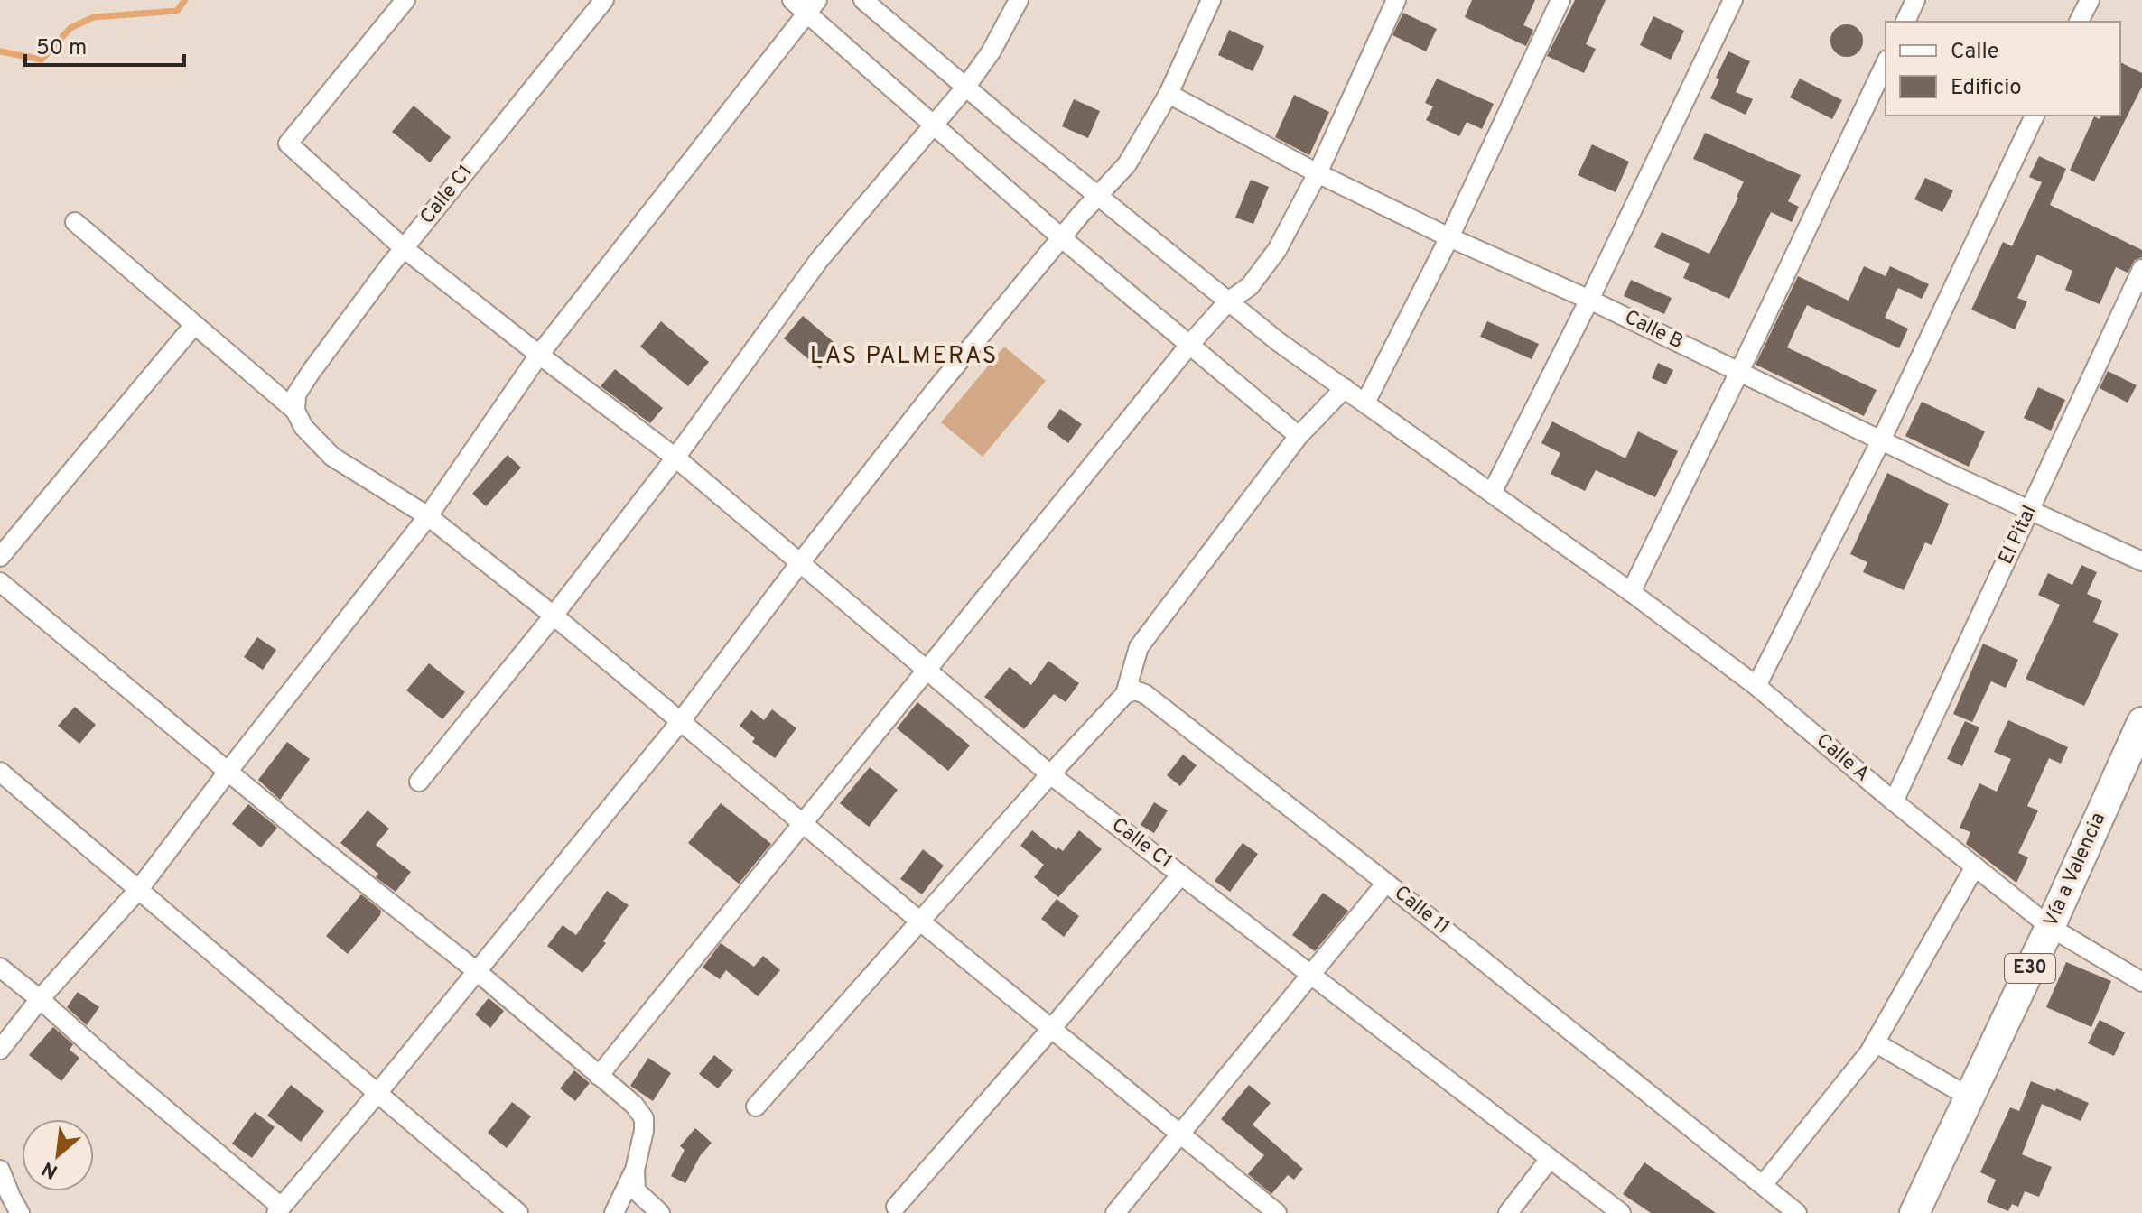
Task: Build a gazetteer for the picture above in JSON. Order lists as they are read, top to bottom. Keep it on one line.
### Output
{"streets":{"highway":["Vía a Valencia","E30"],"street":["Calle C1","Calle B","El Pital","Calle A","Calle 11"]},"crossings":[["Calle B","El Pital"],["El Pital","Calle A"],["Calle A","Vía a Valencia"]],"districts":["LAS PALMERAS"],"legend":["Calle","Edificio"],"scale_bar":"50 m","north":"bottom left"}
